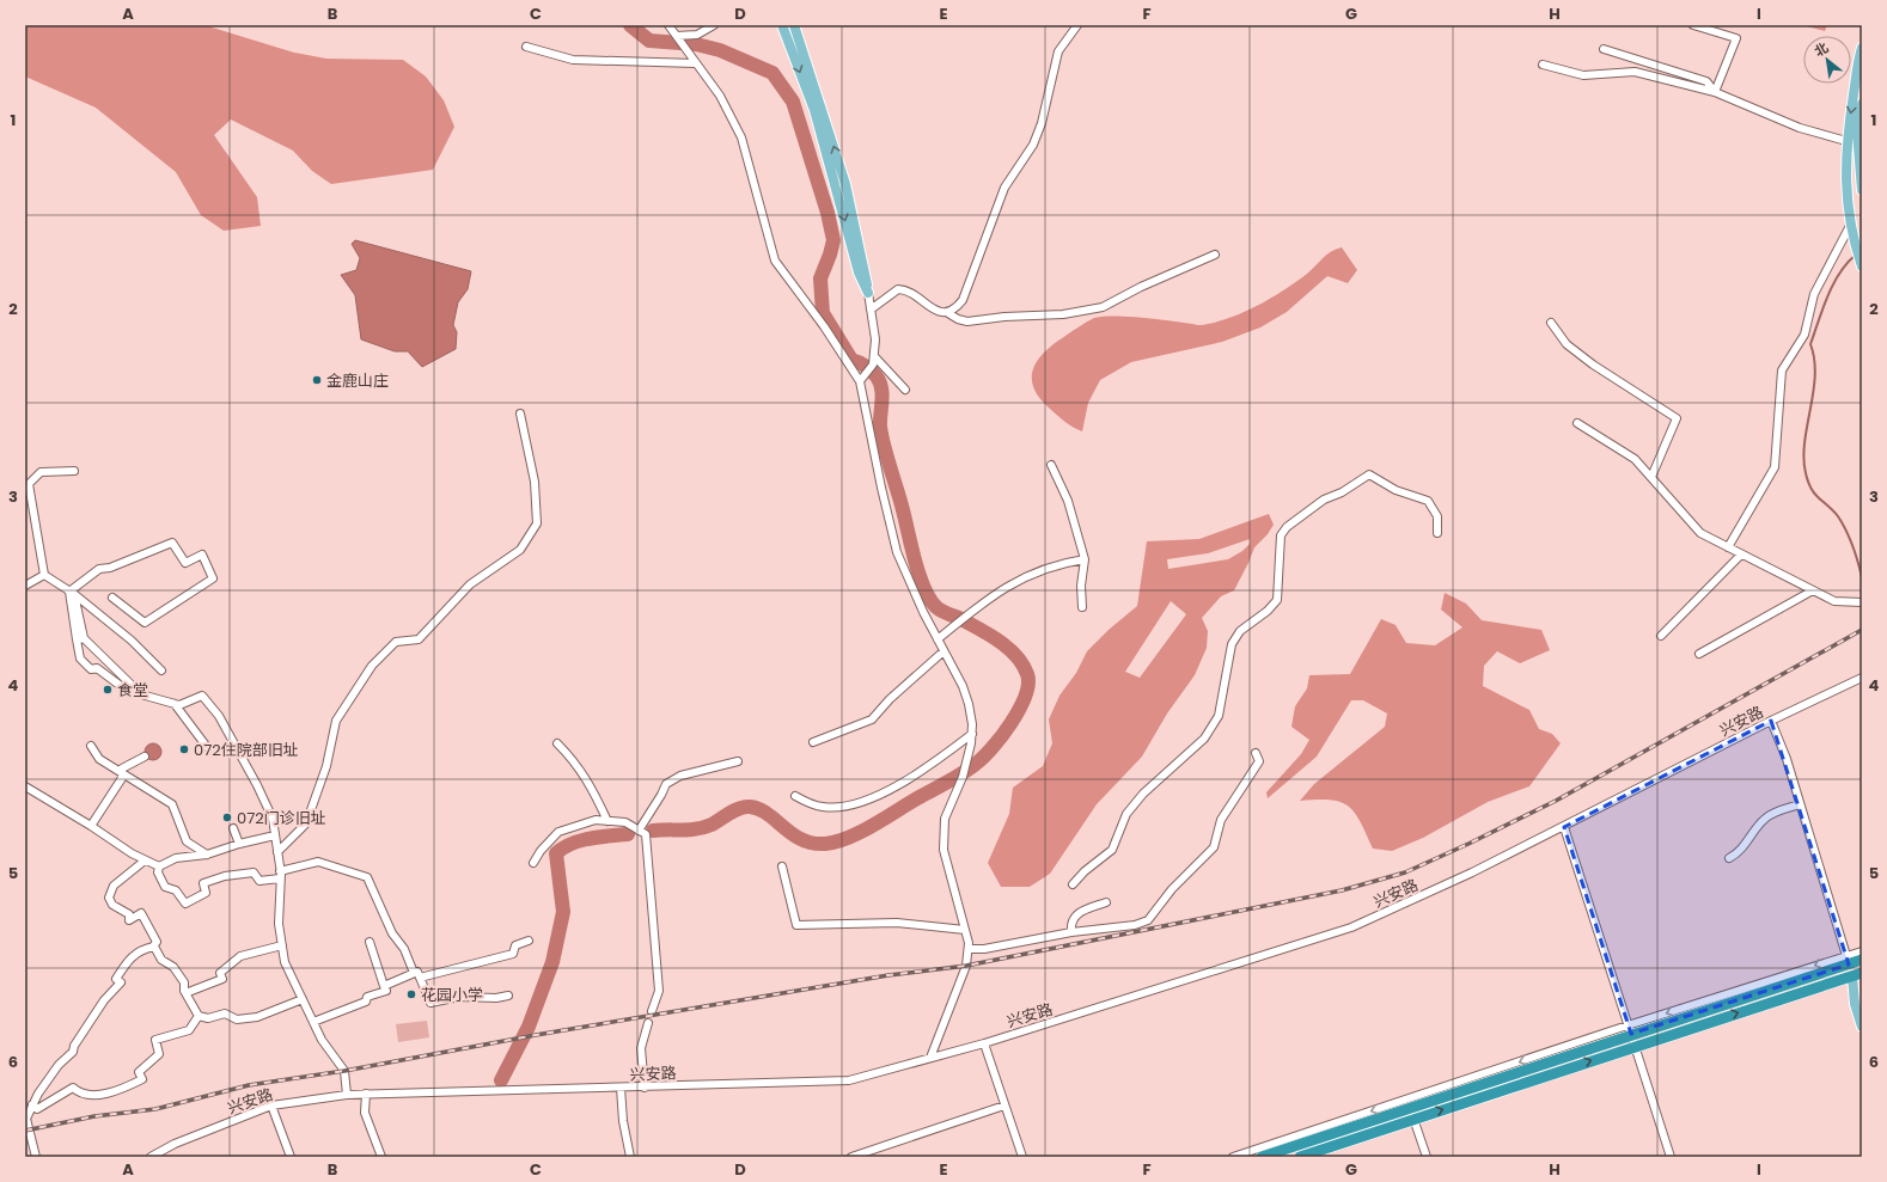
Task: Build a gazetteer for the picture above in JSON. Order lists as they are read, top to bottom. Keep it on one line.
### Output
{"streets":{"street":["兴安路"]},"places":["金鹿山庄","食堂","072住院部旧址","072门诊旧址","花园小学"],"north":"top left","grid":{"columns":["A","B","C","D","E","F","G","H","I"],"rows":["1","2","3","4","5","6"]}}
